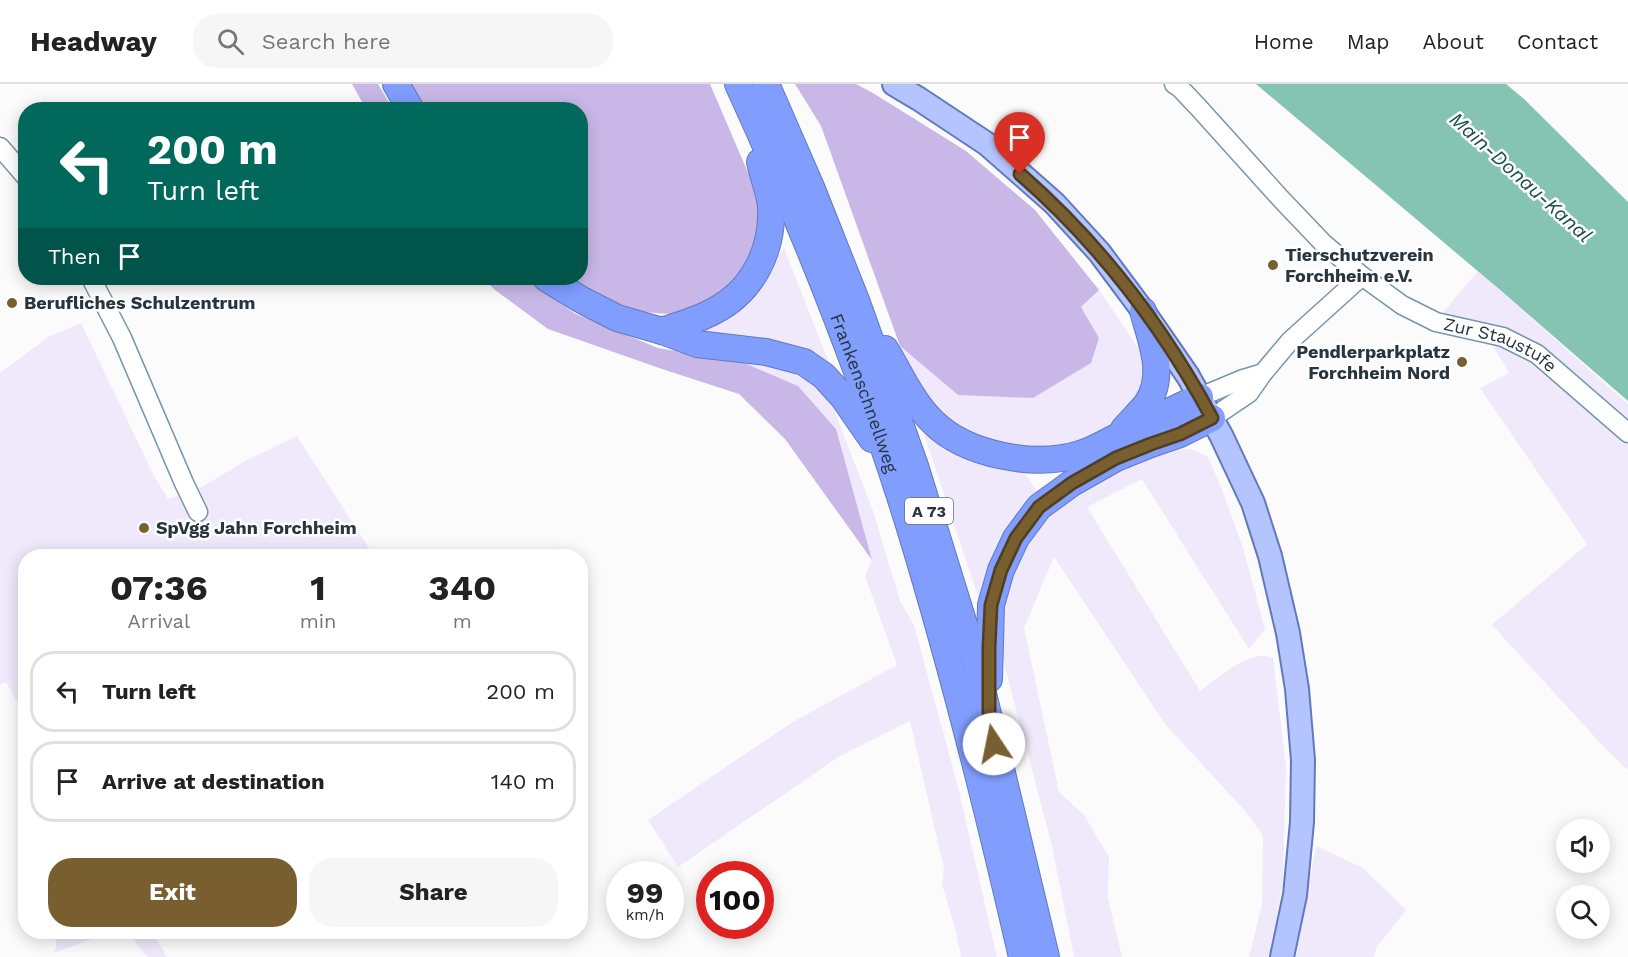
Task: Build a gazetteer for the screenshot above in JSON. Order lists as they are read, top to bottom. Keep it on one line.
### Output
{"streets":{"highway":["Frankenschnellweg","A 73"],"street":["Zur Staustufe"]},"water":["Main-Donau-Kanal"],"places":["Tierschutzverein Forchheim e.V.","Berufliches Schulzentrum","Pendlerparkplatz Forchheim Nord","SpVgg Jahn Forchheim"],"page":{"header":"Headway","search":"Search here","nav":["Home","Map","About","Contact"],"turn":["200 m","Turn left"],"then":"Then","eta":["07:36","Arrival","1","min","340","m"],"list":[{"name":"Turn left","value":"200 m"},{"name":"Arrive at destination","value":"140 m"}],"buttons":["Exit","Share"],"speed":"99 km/h","limit":"100"}}
